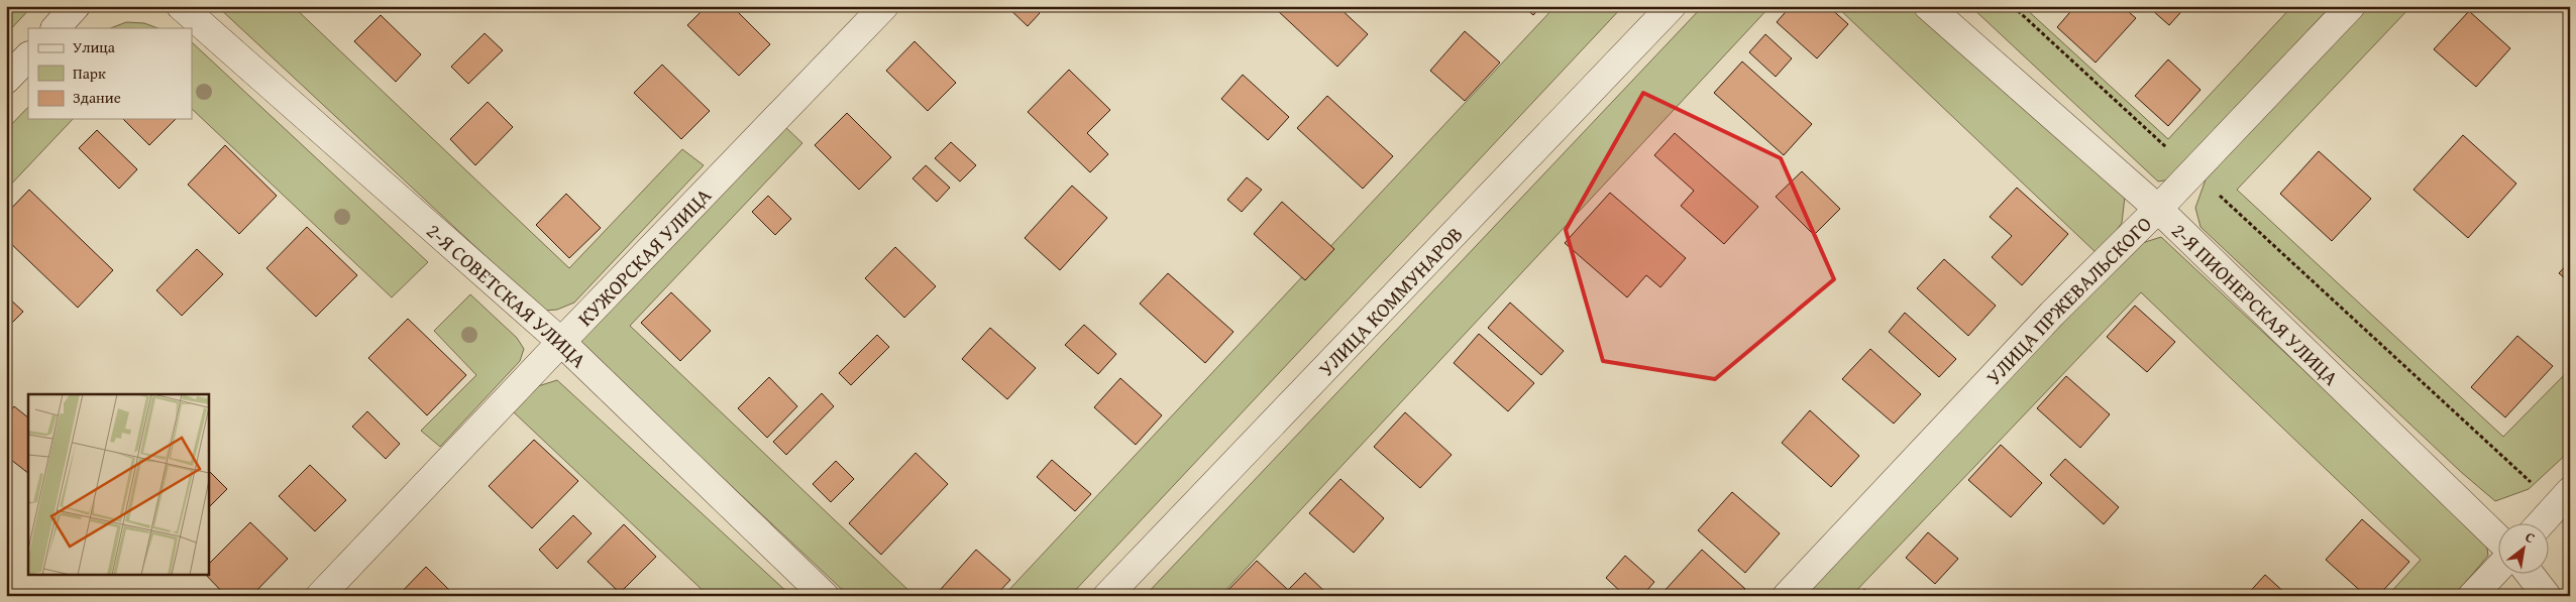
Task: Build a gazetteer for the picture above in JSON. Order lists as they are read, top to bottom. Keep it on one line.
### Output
{"streets":{"street":["КУЖОРСКАЯ УЛИЦА","2-Я СОВЕТСКАЯ УЛИЦА","УЛИЦА ПРЖЕВАЛЬСКОГО","УЛИЦА КОММУНАРОВ","2-Я ПИОНЕРСКАЯ УЛИЦА"]},"crossings":[["КУЖОРСКАЯ УЛИЦА","2-Я СОВЕТСКАЯ УЛИЦА"],["УЛИЦА ПРЖЕВАЛЬСКОГО","2-Я ПИОНЕРСКАЯ УЛИЦА"]],"legend":["Улица","Парк","Здание"],"north":"top right"}
